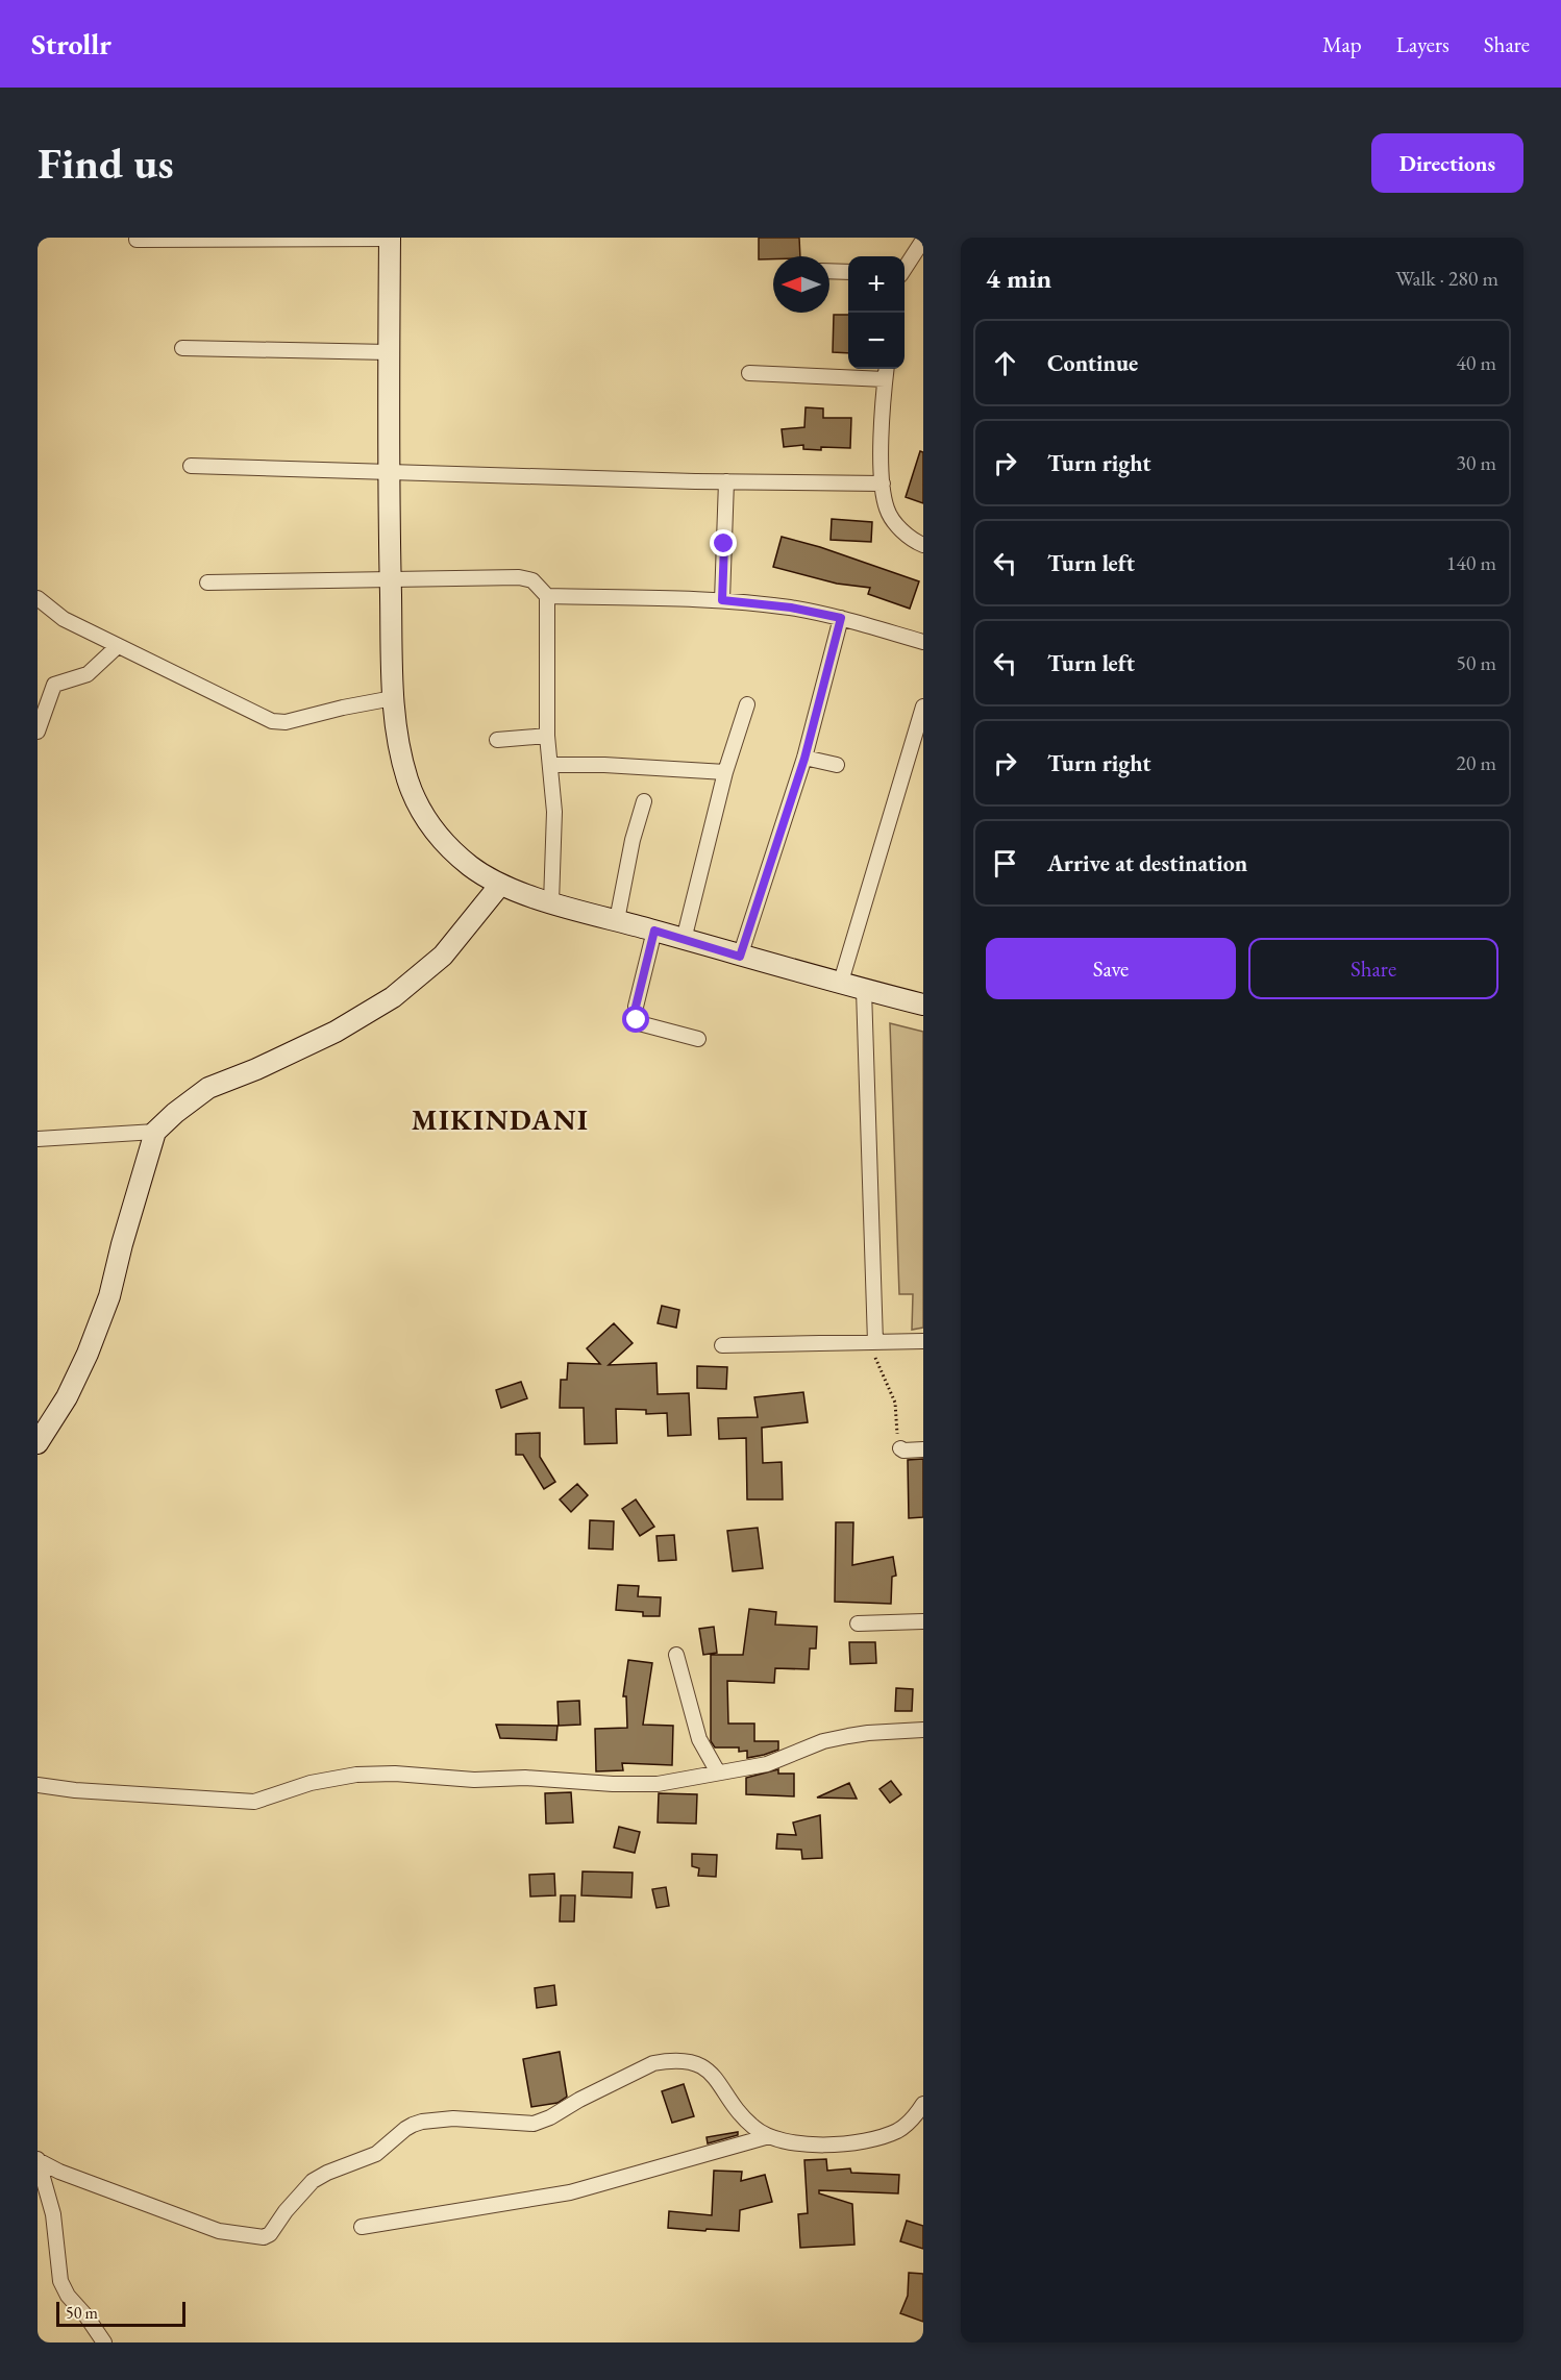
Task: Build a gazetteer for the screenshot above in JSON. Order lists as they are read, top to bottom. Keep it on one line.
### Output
{"districts":["MIKINDANI"],"scale_bar":"50 m","north":"left","page":{"header":"Strollr","nav":["Map","Layers","Share"],"buttons":["Directions",["Save","Share"]],"title":"Find us","heading":["4 min","Walk · 280 m"],"map_buttons":["+","−"],"list":[["Continue","40 m"],["Turn right","30 m"],["Turn left","140 m"],["Turn left","50 m"],["Turn right","20 m"],"Arrive at destination"],"scale":"50 m"}}
